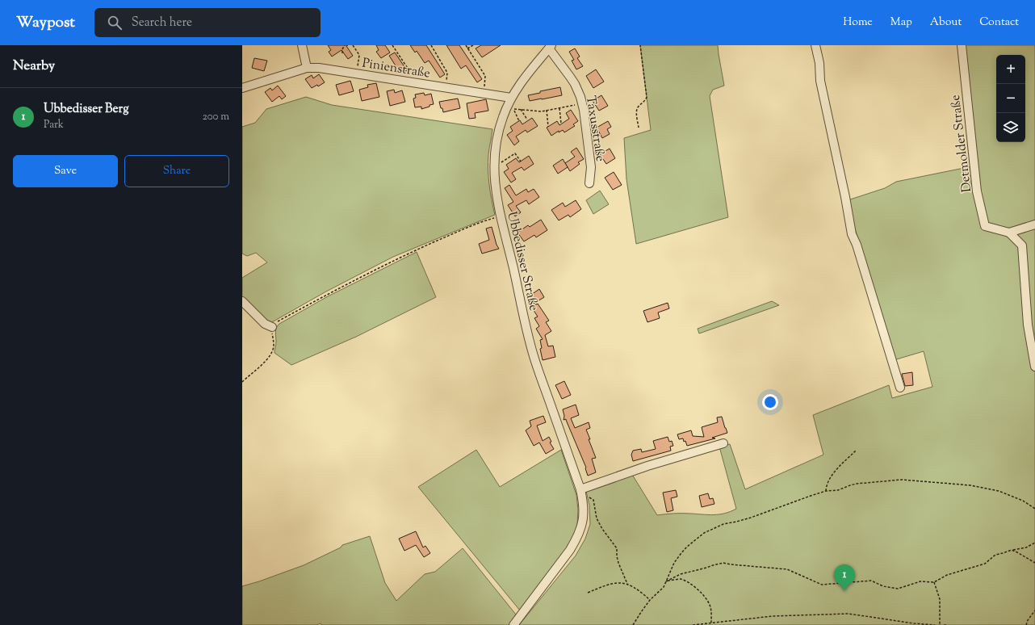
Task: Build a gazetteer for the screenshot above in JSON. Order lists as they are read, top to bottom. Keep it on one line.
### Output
{"streets":{"street":["Pinienstraße","Taxusstraße","Detmolder Straße","Ubbedisser Straße"]},"crossings":[["Pinienstraße","Ubbedisser Straße"],["Taxusstraße","Ubbedisser Straße"]],"page":{"header":"Waypost","search":"Search here","nav":["Home","Map","About","Contact"],"heading":"Nearby","map_buttons":["+","−"],"list":[{"mark":"1","name":"Ubbedisser Berg","note":"Park","value":"200 m"}],"buttons":["Save","Share"],"pins":"1"}}
